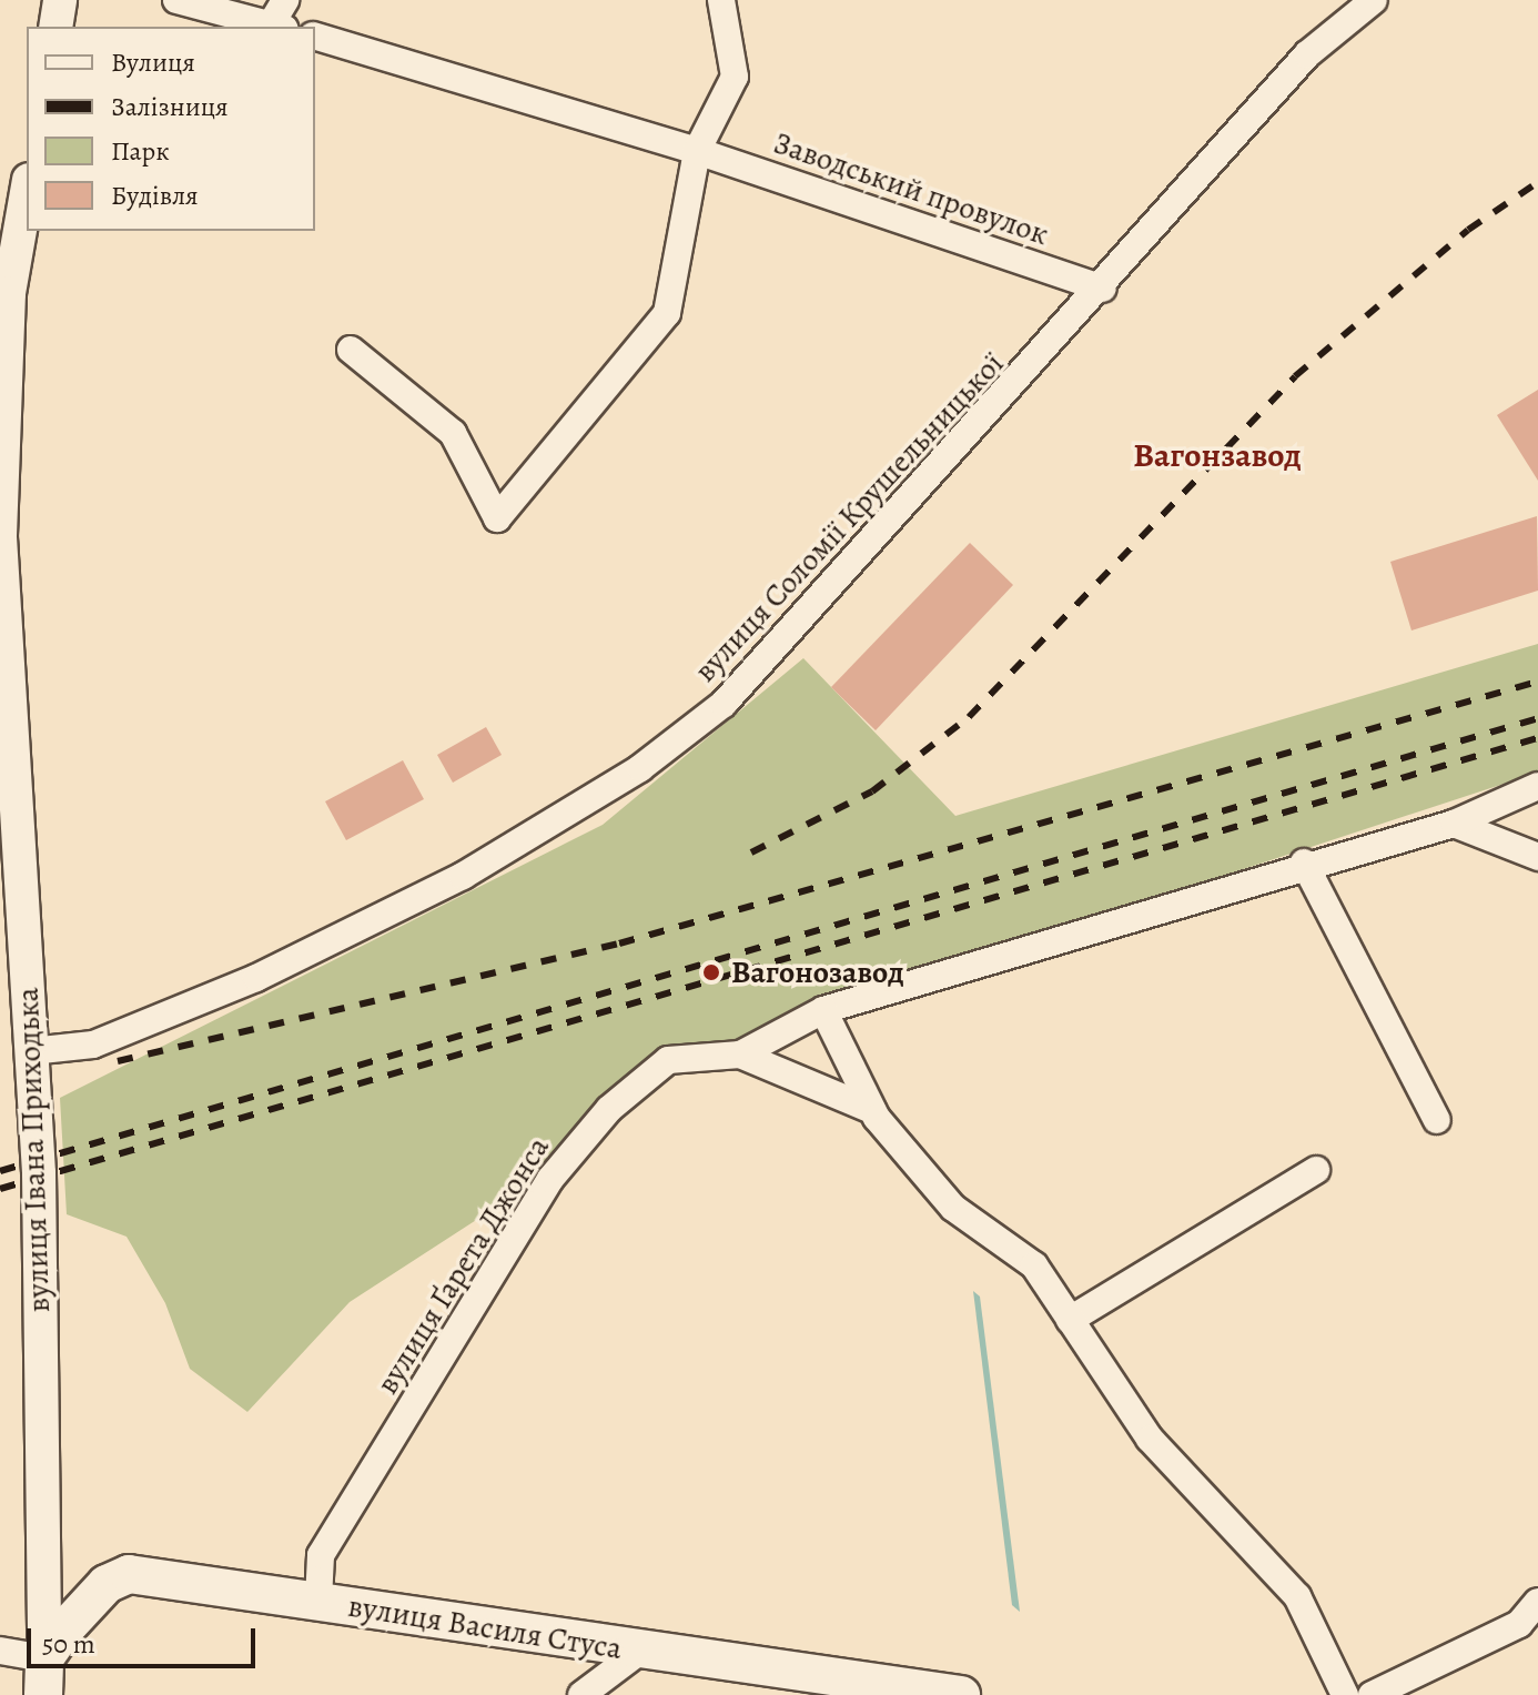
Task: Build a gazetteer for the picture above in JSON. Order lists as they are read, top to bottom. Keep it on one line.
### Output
{"streets":{"main road":["вулиця Василя Стуса"],"street":["Заводський провулок","вулиця Соломії Крушельницької","вулиця Івана Приходька","вулиця Ґарета Джонса"]},"crossings":[["Заводський провулок","вулиця Соломії Крушельницької"],["вулиця Соломії Крушельницької","вулиця Івана Приходька"],["вулиця Івана Приходька","вулиця Василя Стуса"],["вулиця Ґарета Джонса","вулиця Василя Стуса"]],"districts":["Вагонзавод"],"places":["Вагонозавод"],"legend":["Вулиця","Залізниця","Парк","Будівля"],"scale_bar":"50 m"}
